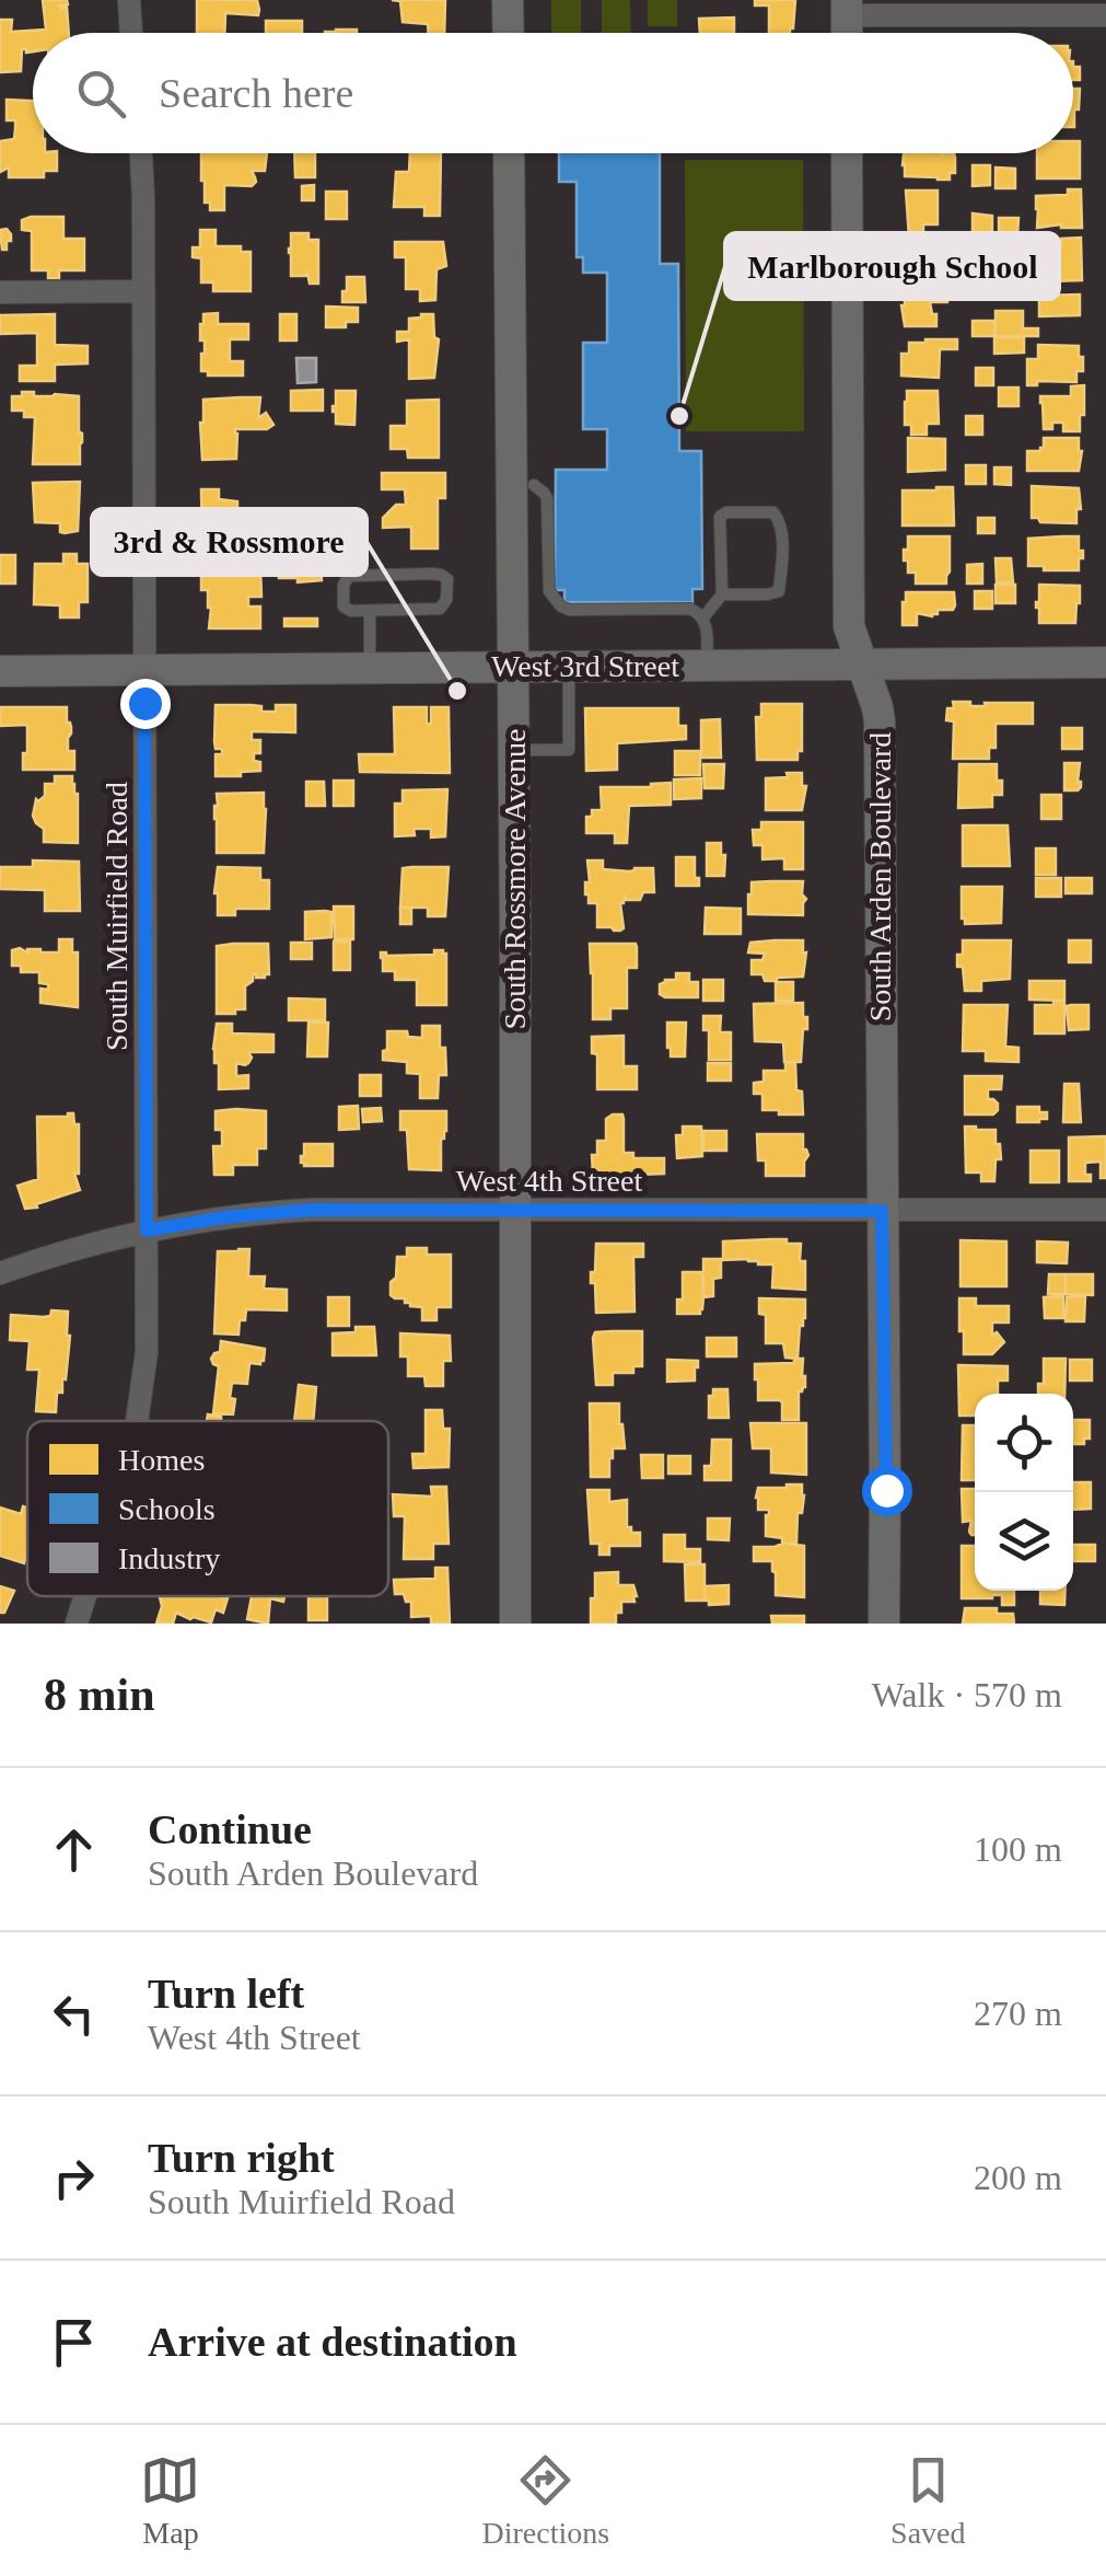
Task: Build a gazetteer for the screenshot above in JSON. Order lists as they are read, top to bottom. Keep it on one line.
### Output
{"streets":{"main road":["West 3rd Street","South Arden Boulevard","South Rossmore Avenue"],"street":["South Muirfield Road","West 4th Street"]},"crossings":[["West 3rd Street","South Arden Boulevard"],["West 3rd Street","South Rossmore Avenue"],["West 3rd Street","South Muirfield Road"],["South Arden Boulevard","West 4th Street"],["South Rossmore Avenue","West 4th Street"],["South Muirfield Road","West 4th Street"]],"places":["Marlborough School","3rd & Rossmore"],"legend":["Homes","Schools","Industry"],"page":{"search":"Search here","heading":["8 min","Walk · 570 m"],"list":[["Continue","South Arden Boulevard","100 m"],["Turn left","West 4th Street","270 m"],["Turn right","South Muirfield Road","200 m"],"Arrive at destination"],"nav":["Map","Directions","Saved"]}}
